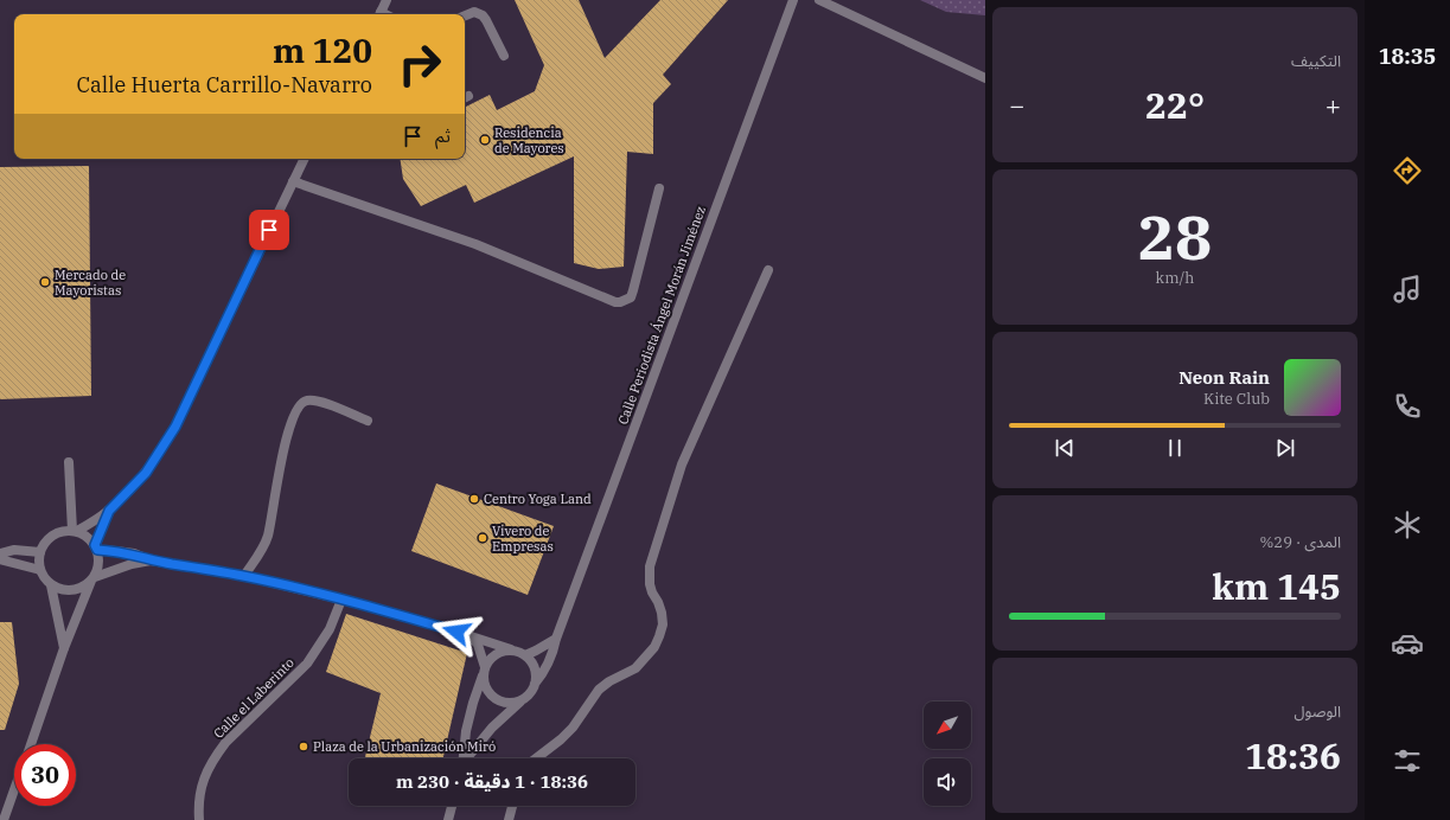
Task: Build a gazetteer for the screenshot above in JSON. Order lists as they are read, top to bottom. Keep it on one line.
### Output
{"streets":{"street":["Calle Periodista Ángel Morán Jiménez","Calle el Laberinto"]},"places":["Residencia de Mayores","Mercado de Mayoristas","Centro Yoga Land","Vivero de Empresas","Plaza de la Urbanización Miró"],"north":"bottom left","page":{"tabs":"18:35","tile":["التكييف",["28","km/h"],["المدى · 29%","145 km"],["الوصول","18:36"]],"turn":["120 m","Calle Huerta Carrillo-Navarro"],"heat":["−","22°","+"],"then":"ثم","song":["Neon Rain","Kite Club"],"limit":"30","trip":"18:36 · 1 دقيقة · 230 m"}}
